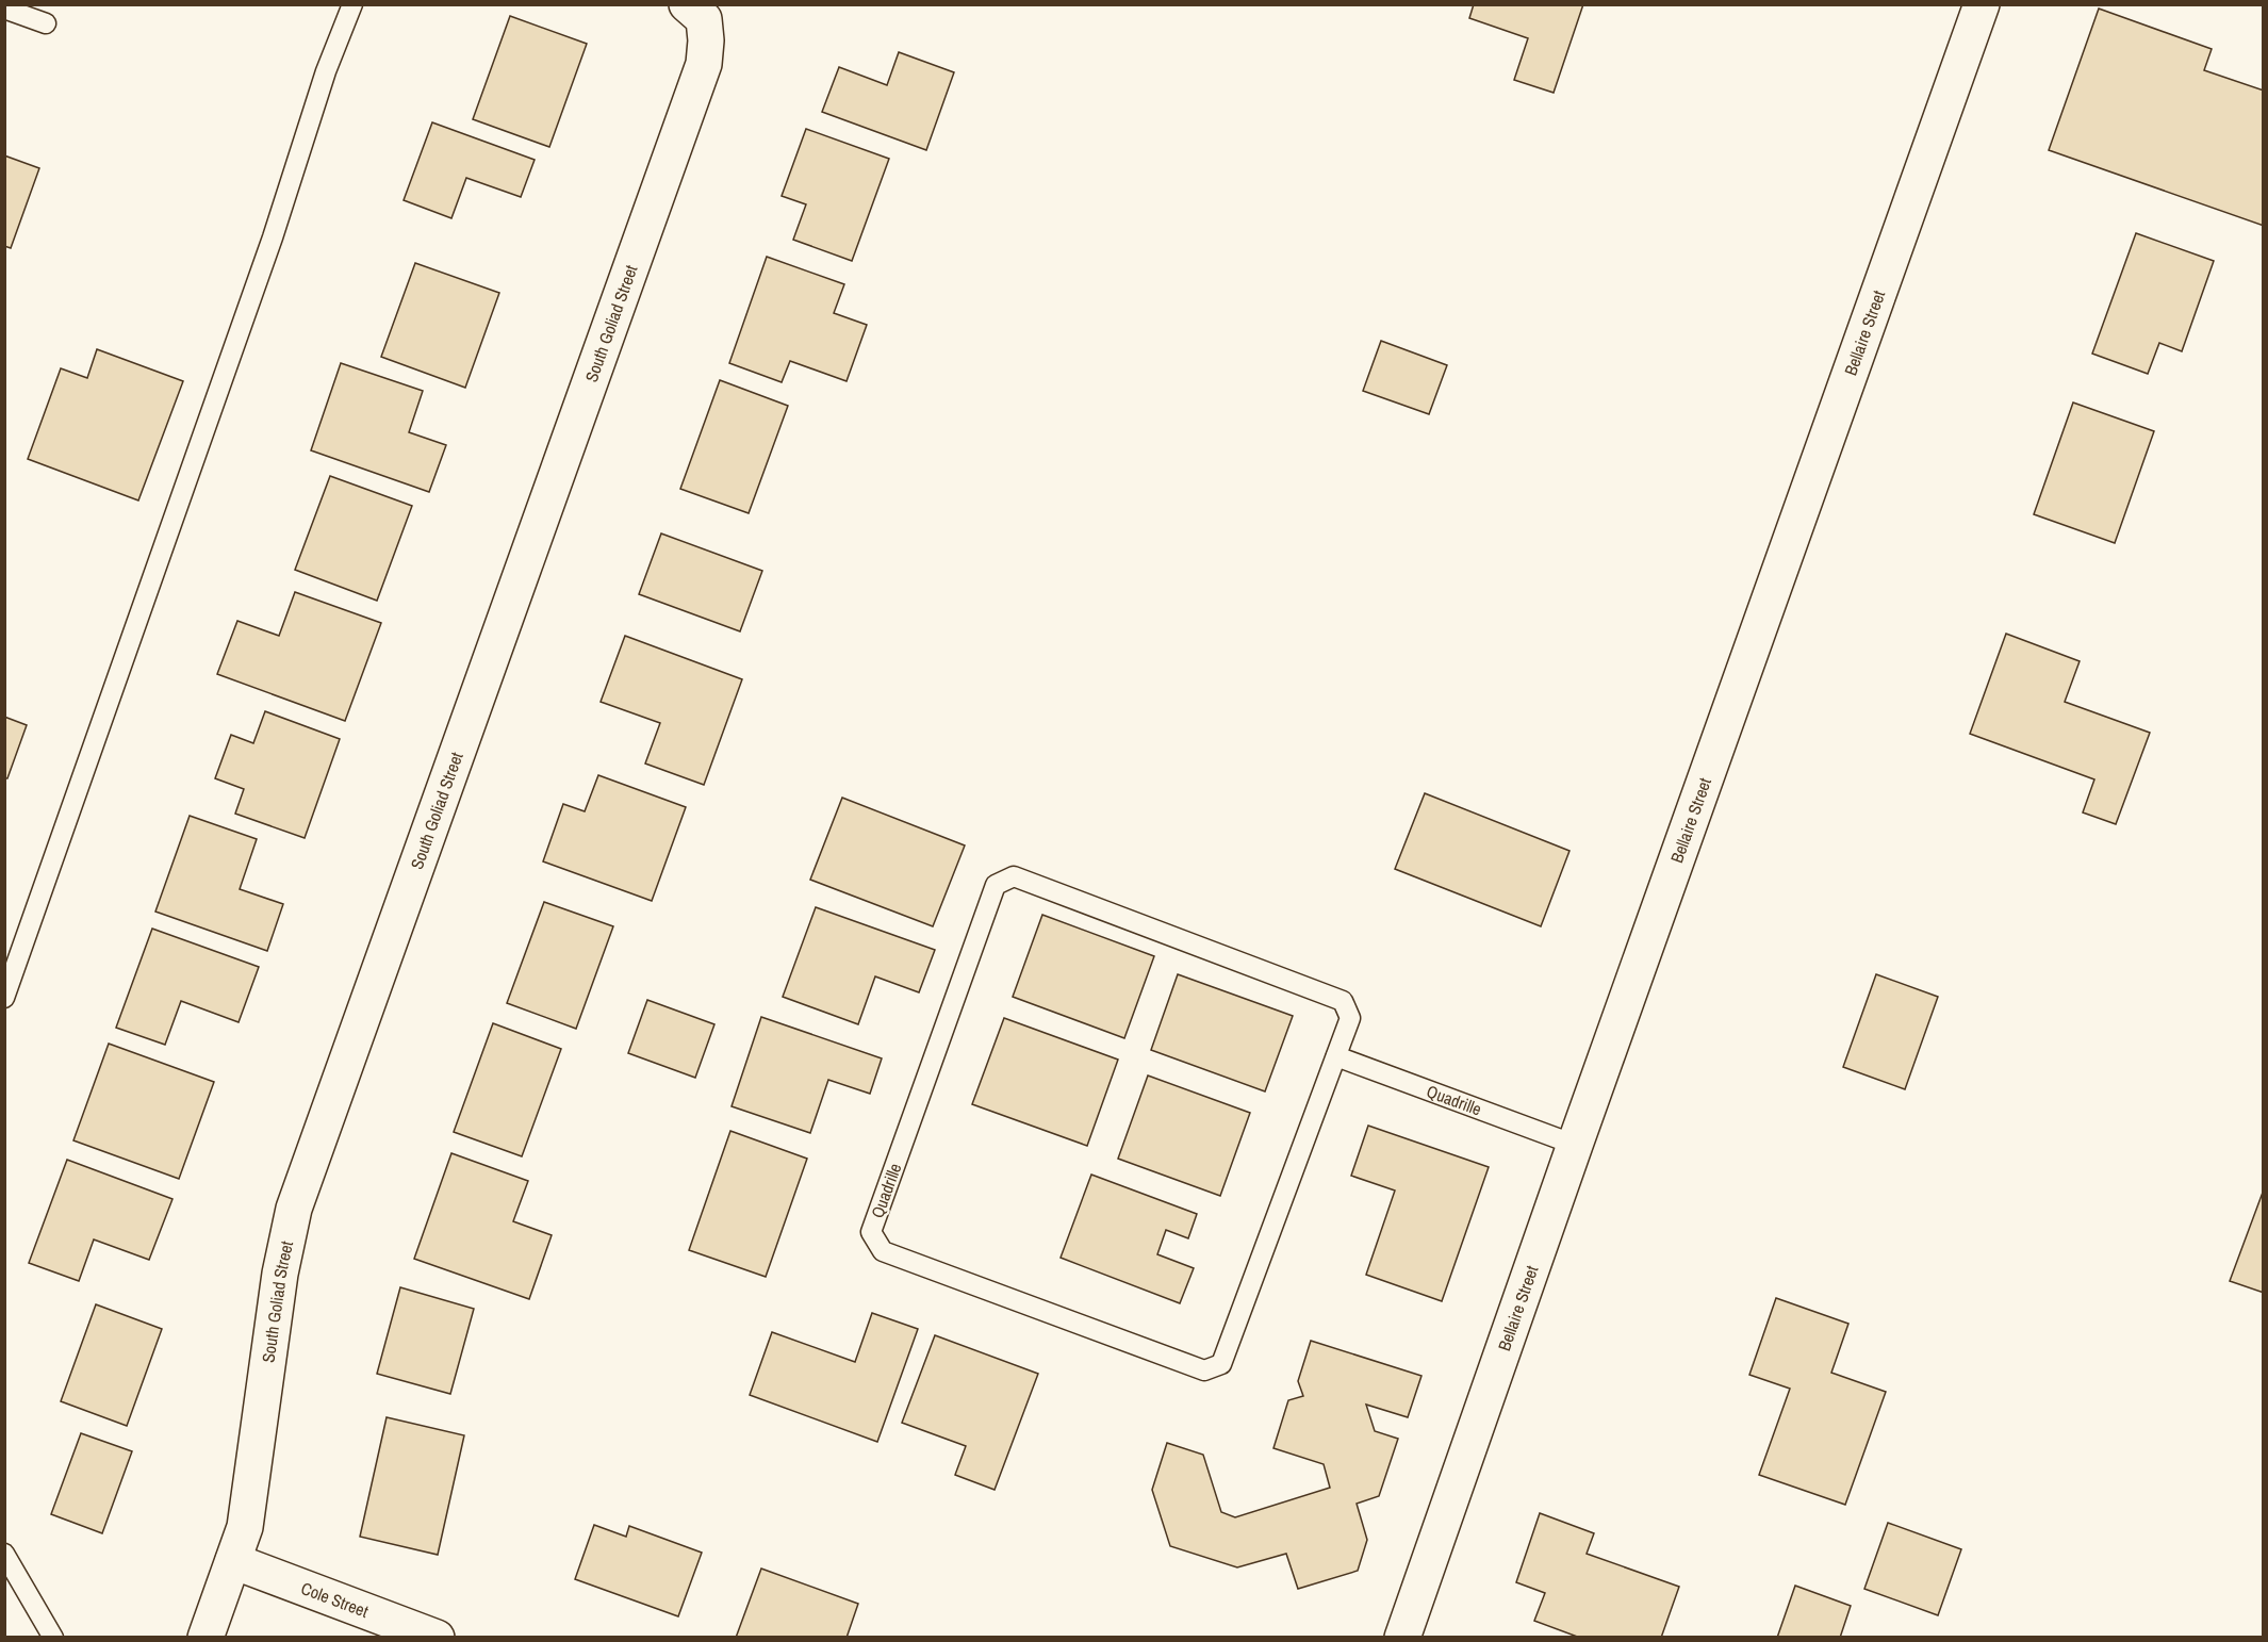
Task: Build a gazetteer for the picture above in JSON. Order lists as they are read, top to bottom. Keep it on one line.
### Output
{"streets":{"street":["South Goliad Street","Bellaire Street","Cole Street"],"lane":["Quadrille"]},"crossings":[["South Goliad Street","Cole Street"],["Bellaire Street","Quadrille"]]}
